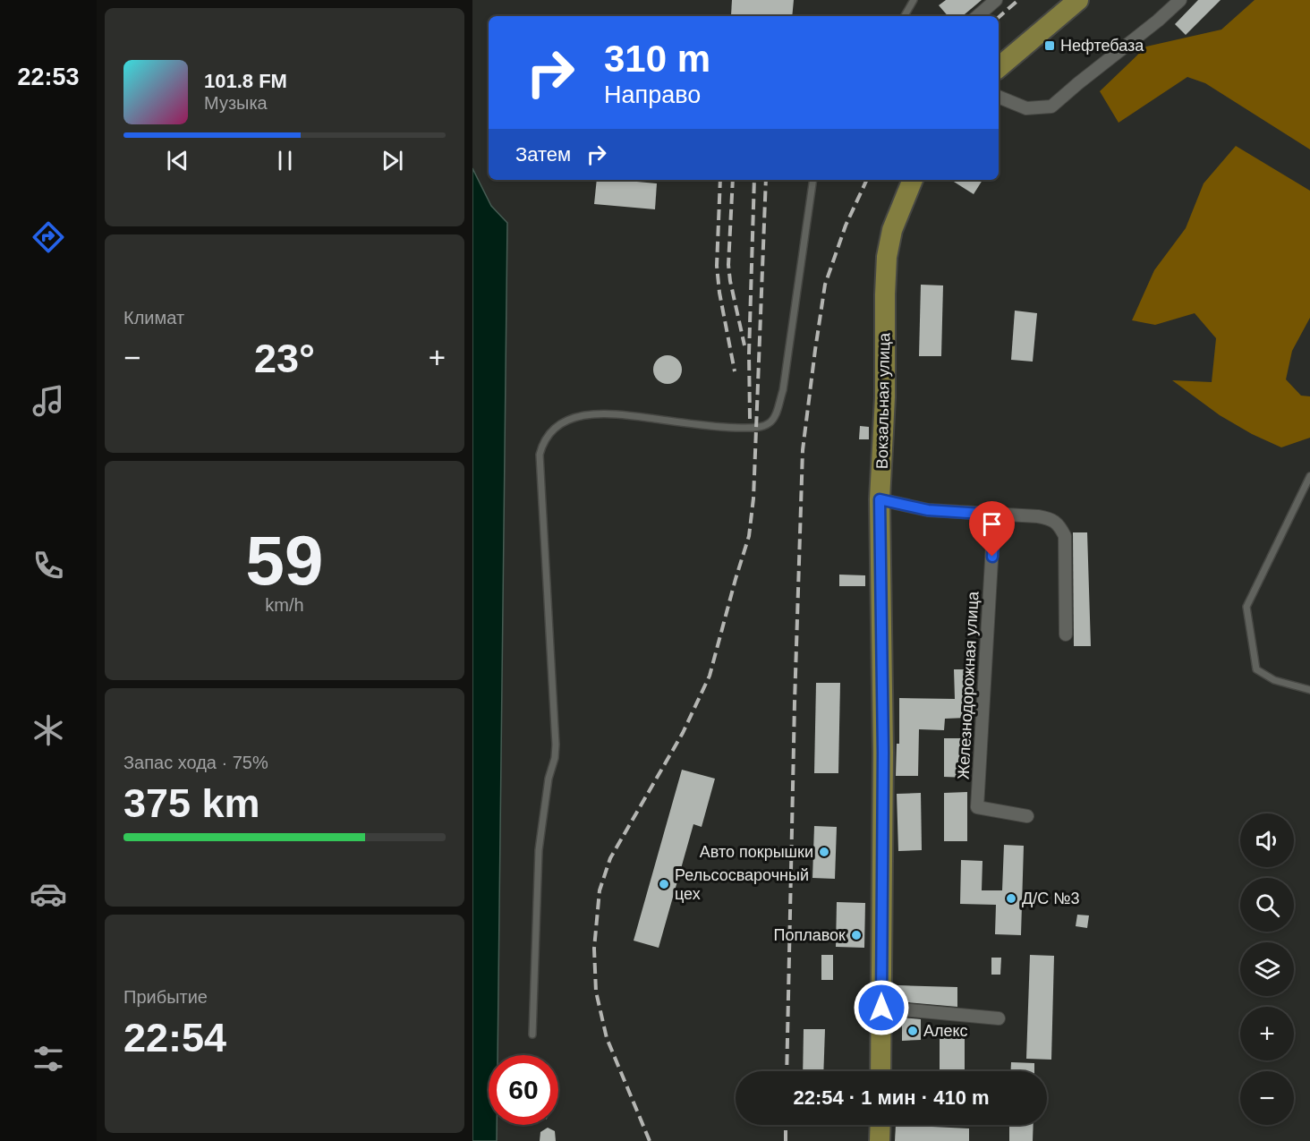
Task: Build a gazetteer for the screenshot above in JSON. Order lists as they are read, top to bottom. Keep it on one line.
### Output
{"streets":{"main road":["Вокзальная улица"],"street":["Железнодорожная улица"]},"places":{"transit":["Нефтебаза"],"other":["Авто покрышки","Рельсосварочный цех","Д/С №3","Поплавок","Алекс"]},"page":{"tabs":"22:53","turn":["310 m","Направо"],"song":["101.8 FM","Музыка"],"then":"Затем","tile":["Климат",["59","km/h"],["Запас хода · 75%","375 km"],["Прибытие","22:54"]],"heat":["−","23°","+"],"map_buttons":["+","−"],"limit":"60","trip":"22:54 · 1 мин · 410 m"}}
